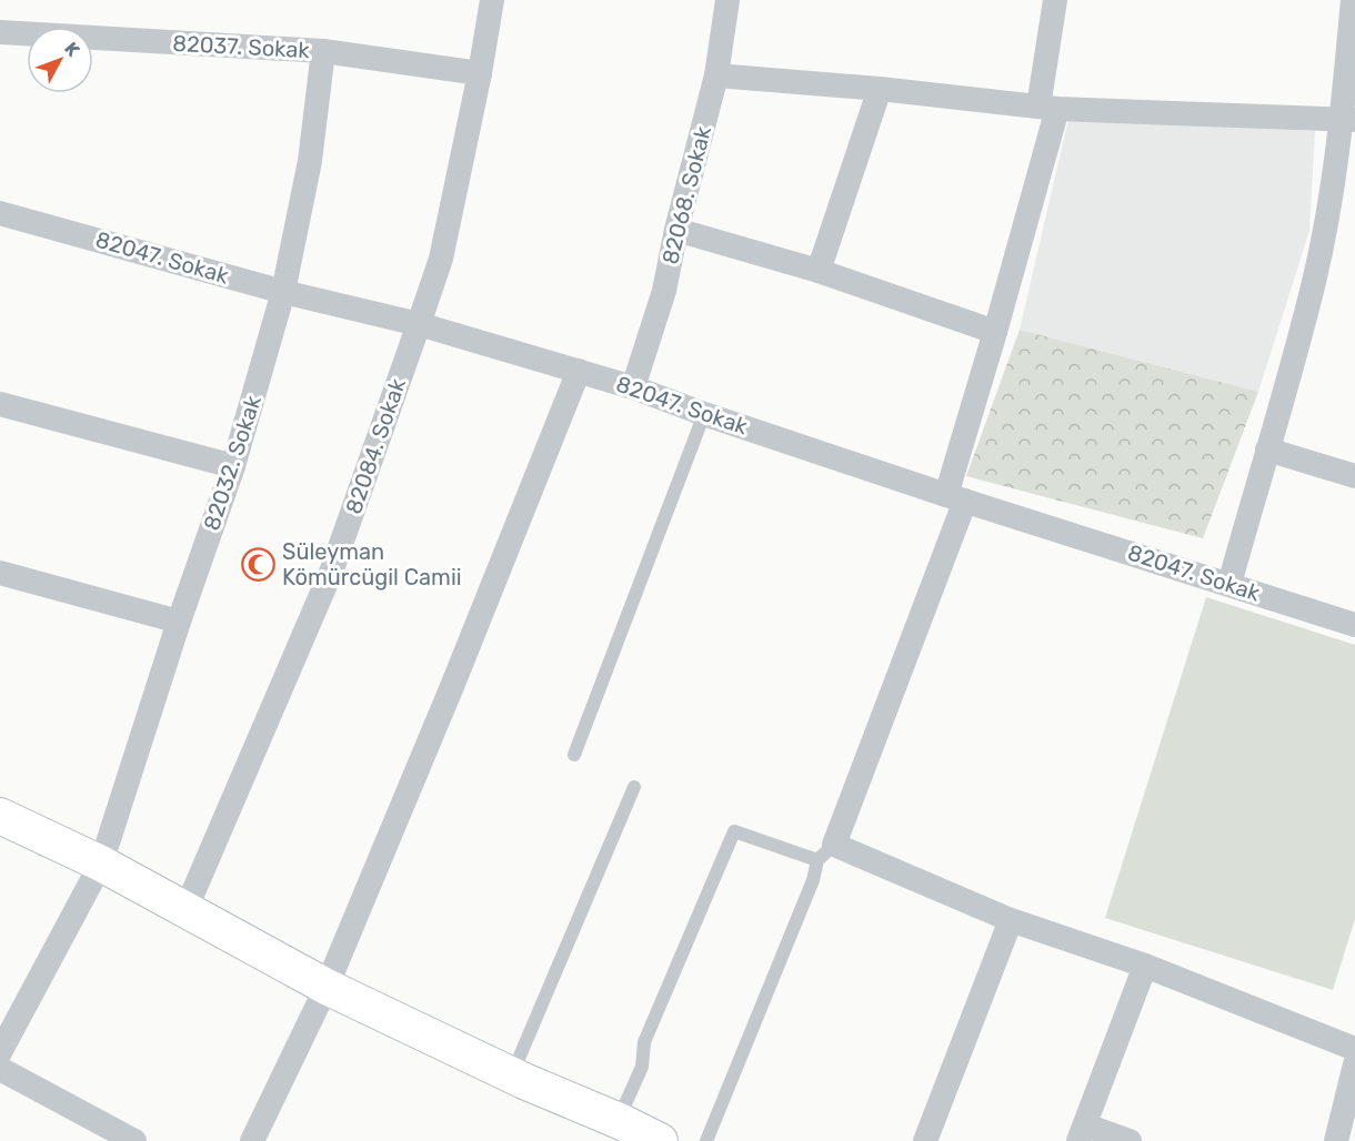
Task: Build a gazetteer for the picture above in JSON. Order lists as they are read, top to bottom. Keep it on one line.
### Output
{"streets":{"street":["82037. Sokak","82068. Sokak","82047. Sokak","82084. Sokak","82032. Sokak"]},"crossings":[["82037. Sokak","82084. Sokak"],["82037. Sokak","82032. Sokak"],["82068. Sokak","82047. Sokak"],["82047. Sokak","82084. Sokak"],["82047. Sokak","82032. Sokak"]],"places":{"mosque":["Süleyman Kömürcügil Camii"]},"north":"top right"}
